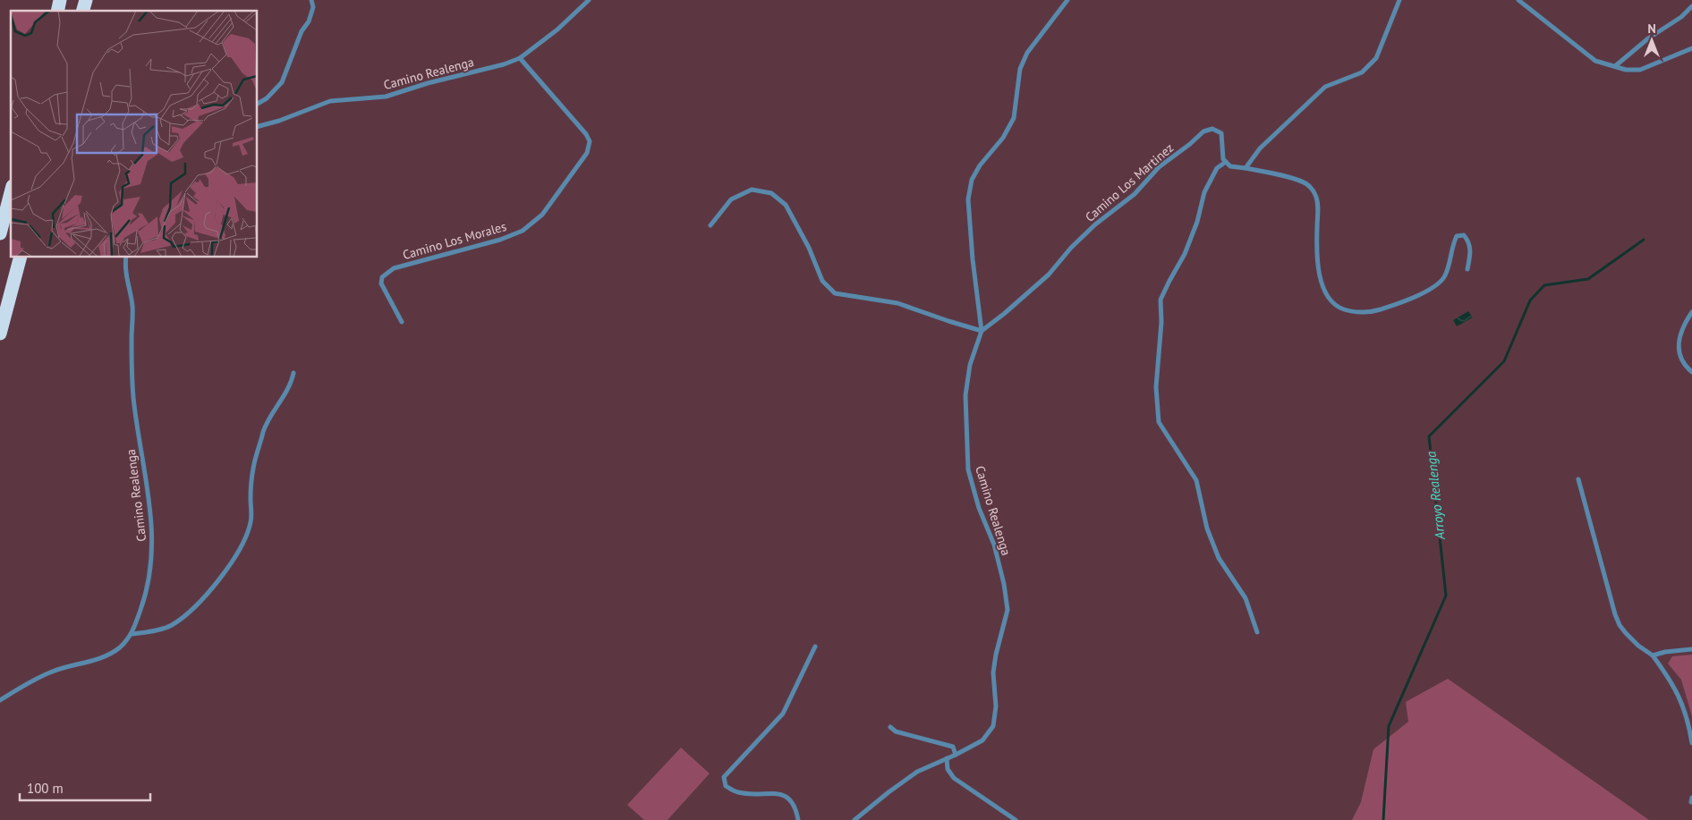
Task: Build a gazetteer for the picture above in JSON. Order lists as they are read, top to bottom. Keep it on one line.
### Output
{"streets":{"street":["Camino Realenga","Camino Los Martinez","Camino Los Morales"]},"crossings":[["Camino Realenga","Camino Los Martinez"],["Camino Realenga","Camino Los Morales"]],"water":["Arroyo Realenga"],"scale_bar":"100 m","north":"top"}
